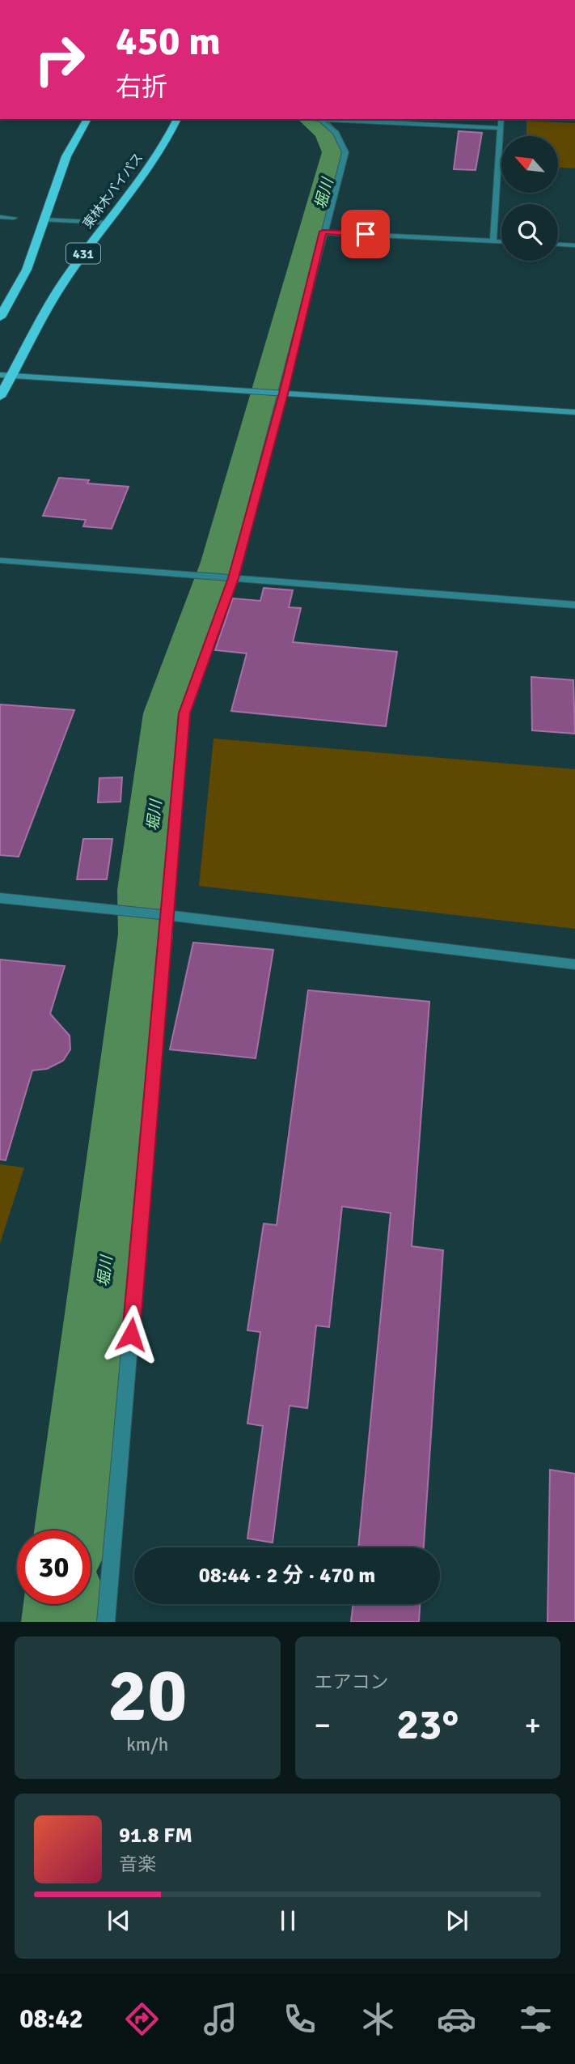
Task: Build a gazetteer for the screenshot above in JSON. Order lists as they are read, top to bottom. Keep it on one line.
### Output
{"streets":{"highway":["東林木バイパス","431"]},"water":["堀川"],"north":"top left","page":{"turn":["450 m","右折"],"limit":"30","trip":"08:44 · 2 分 · 470 m","tile":[["20","km/h"],"エアコン"],"heat":["−","23°","+"],"song":["91.8 FM","音楽"],"tabs":"08:42"}}
